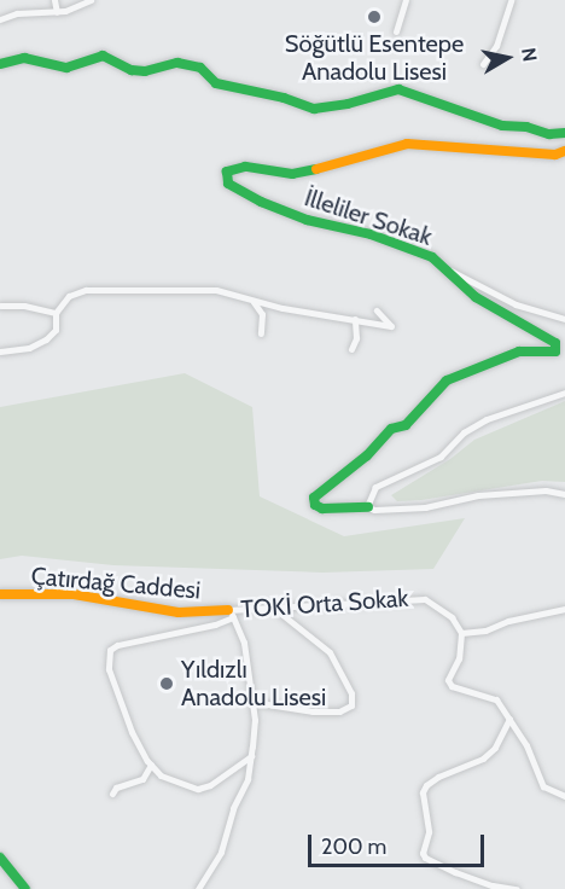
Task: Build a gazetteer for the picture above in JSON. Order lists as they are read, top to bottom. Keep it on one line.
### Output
{"streets":{"street":["İlleliler Sokak","Çatırdağ Caddesi","TOKİ Orta Sokak"]},"crossings":[["Çatırdağ Caddesi","TOKİ Orta Sokak"]],"places":["Söğütlü Esentepe Anadolu Lisesi","Yıldızlı Anadolu Lisesi"],"scale_bar":"200 m","north":"right"}
